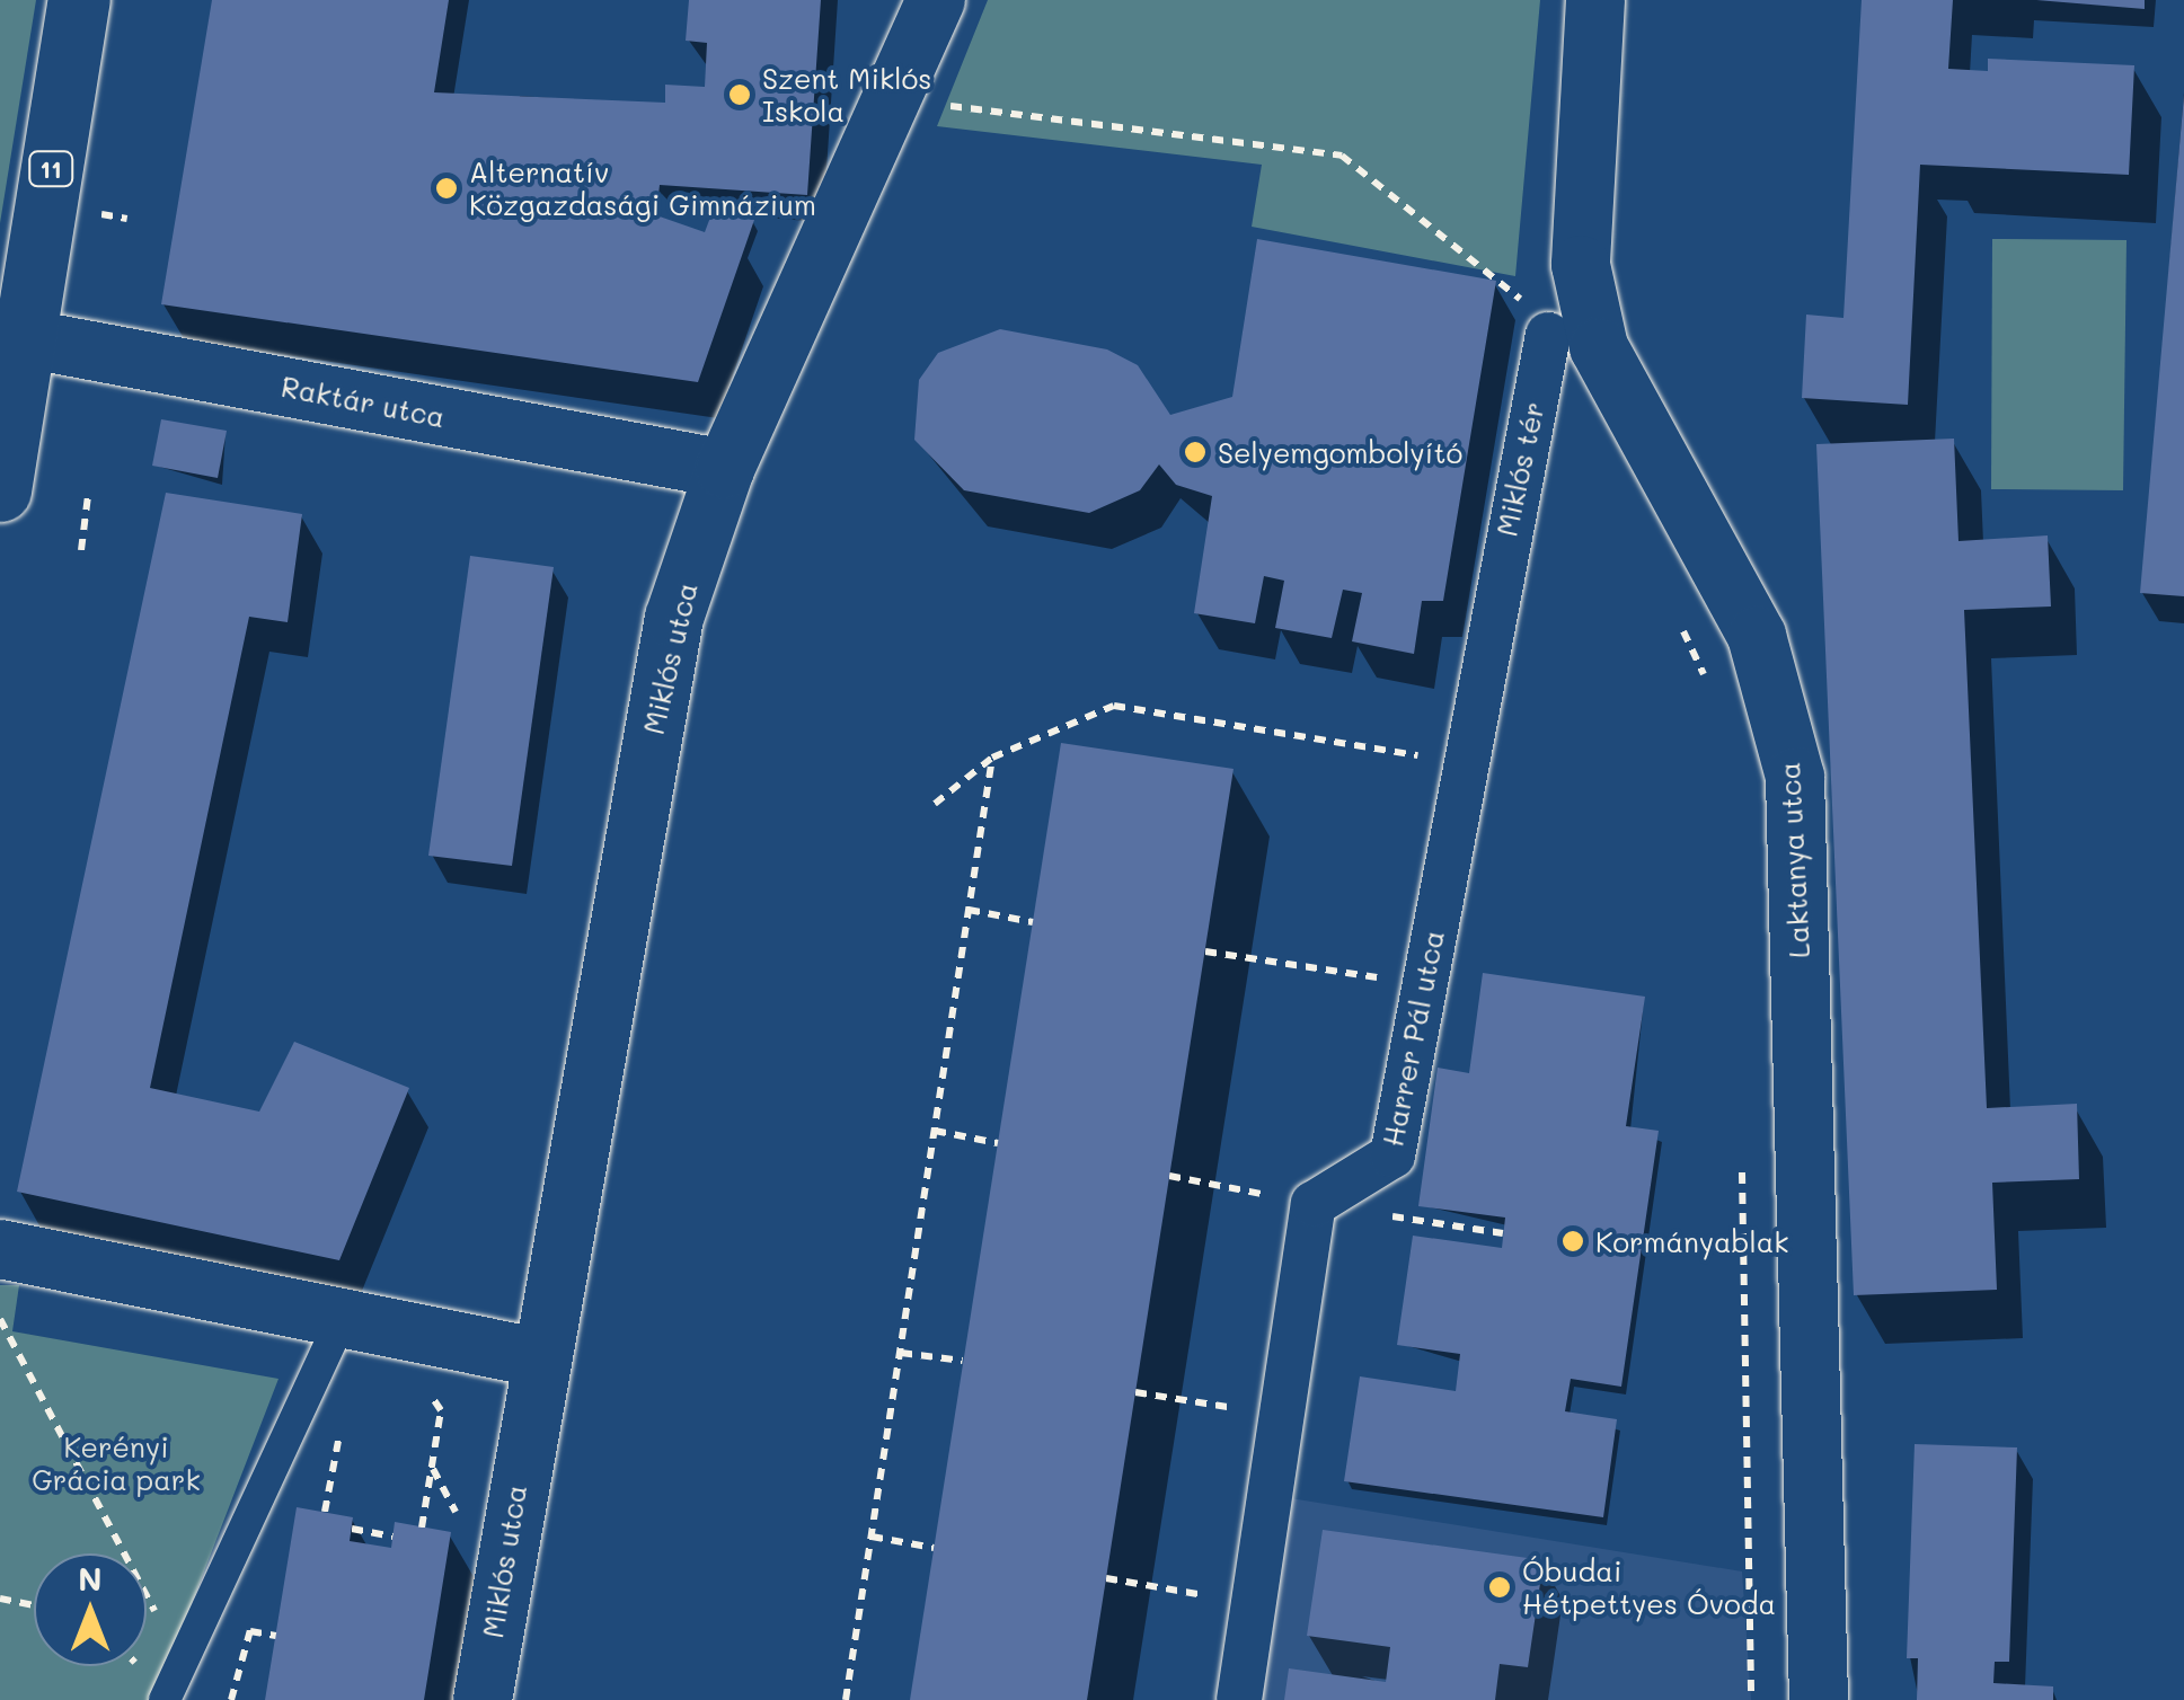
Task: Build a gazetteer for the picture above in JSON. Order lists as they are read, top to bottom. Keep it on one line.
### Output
{"streets":{"main road":["11"],"street":["Raktár utca","Miklós tér","Miklós utca","Laktanya utca","Harrer Pál utca"]},"crossings":[["11","Raktár utca"],["Raktár utca","Miklós utca"],["Miklós tér","Harrer Pál utca"]],"parks":["Kerényi Grácia park"],"places":["Szent Miklós Iskola","Alternatív Közgazdasági Gimnázium","Selyemgombolyító","Kormányablak","Óbudai Hétpettyes Óvoda"],"north":"top"}
